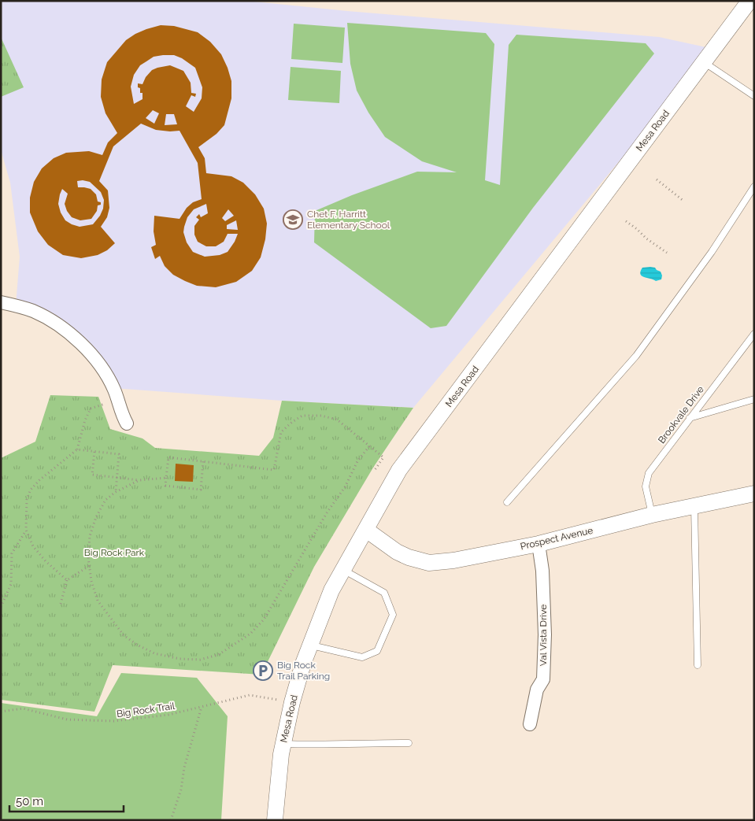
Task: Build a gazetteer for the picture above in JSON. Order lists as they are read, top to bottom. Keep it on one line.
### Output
{"streets":{"street":["Mesa Road","Prospect Avenue","Val Vista Drive"],"lane":["Brookvale Drive"],"path":["Big Rock Trail"]},"crossings":[["Mesa Road","Prospect Avenue"],["Mesa Road","Big Rock Trail"],["Brookvale Drive","Prospect Avenue"],["Prospect Avenue","Val Vista Drive"]],"parks":["Big Rock Park"],"places":{"school or university":["Chet F. Harritt Elementary School"],"parking":["Big Rock Trail Parking"]},"scale_bar":"50 m"}
